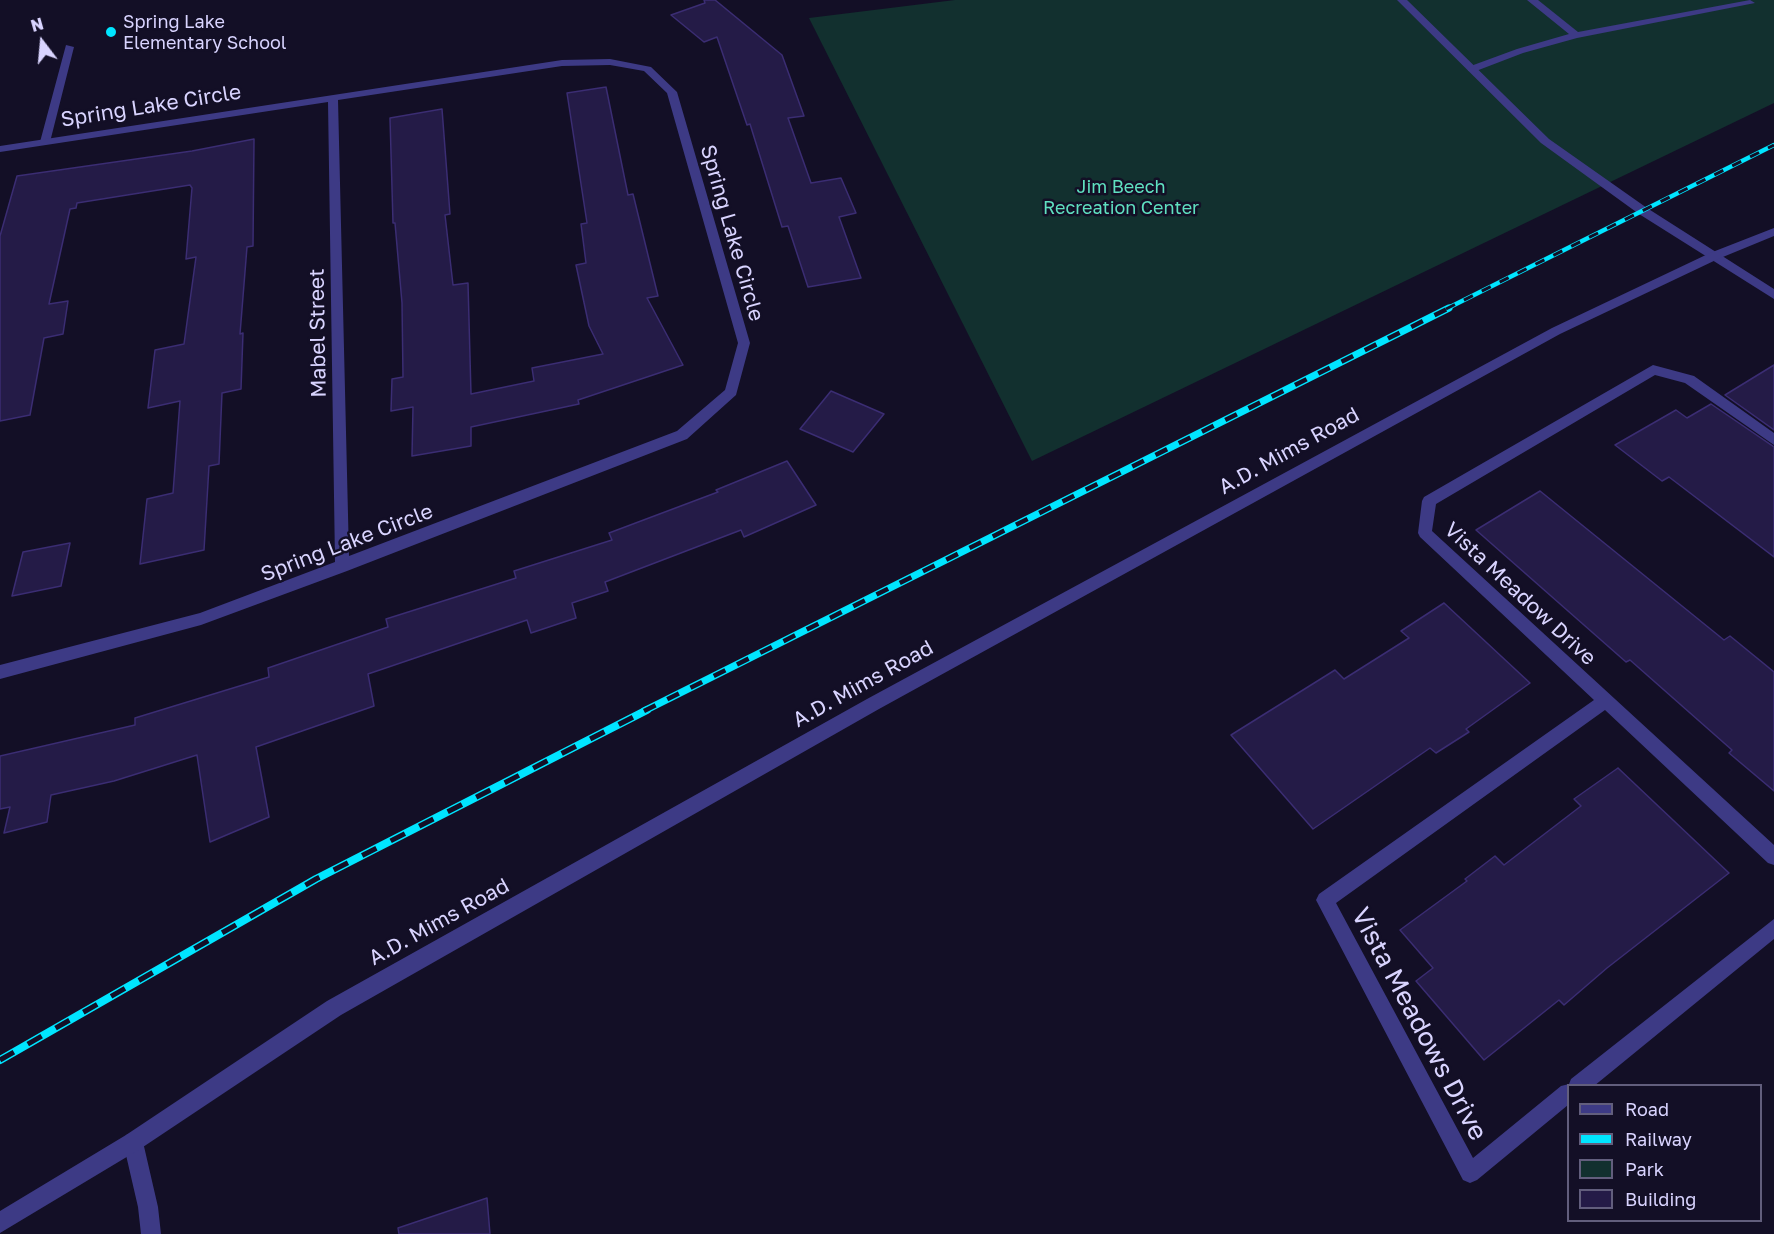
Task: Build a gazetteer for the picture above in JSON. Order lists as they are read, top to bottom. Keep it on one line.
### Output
{"streets":{"street":["Spring Lake Circle","Mabel Street","A.D. Mims Road","Vista Meadow Drive","Vista Meadows Drive"]},"crossings":[["Spring Lake Circle","Mabel Street"],["Vista Meadow Drive","Vista Meadows Drive"]],"parks":["Jim Beech Recreation Center"],"places":["Spring Lake Elementary School"],"legend":["Road","Railway","Park","Building"],"north":"top"}
